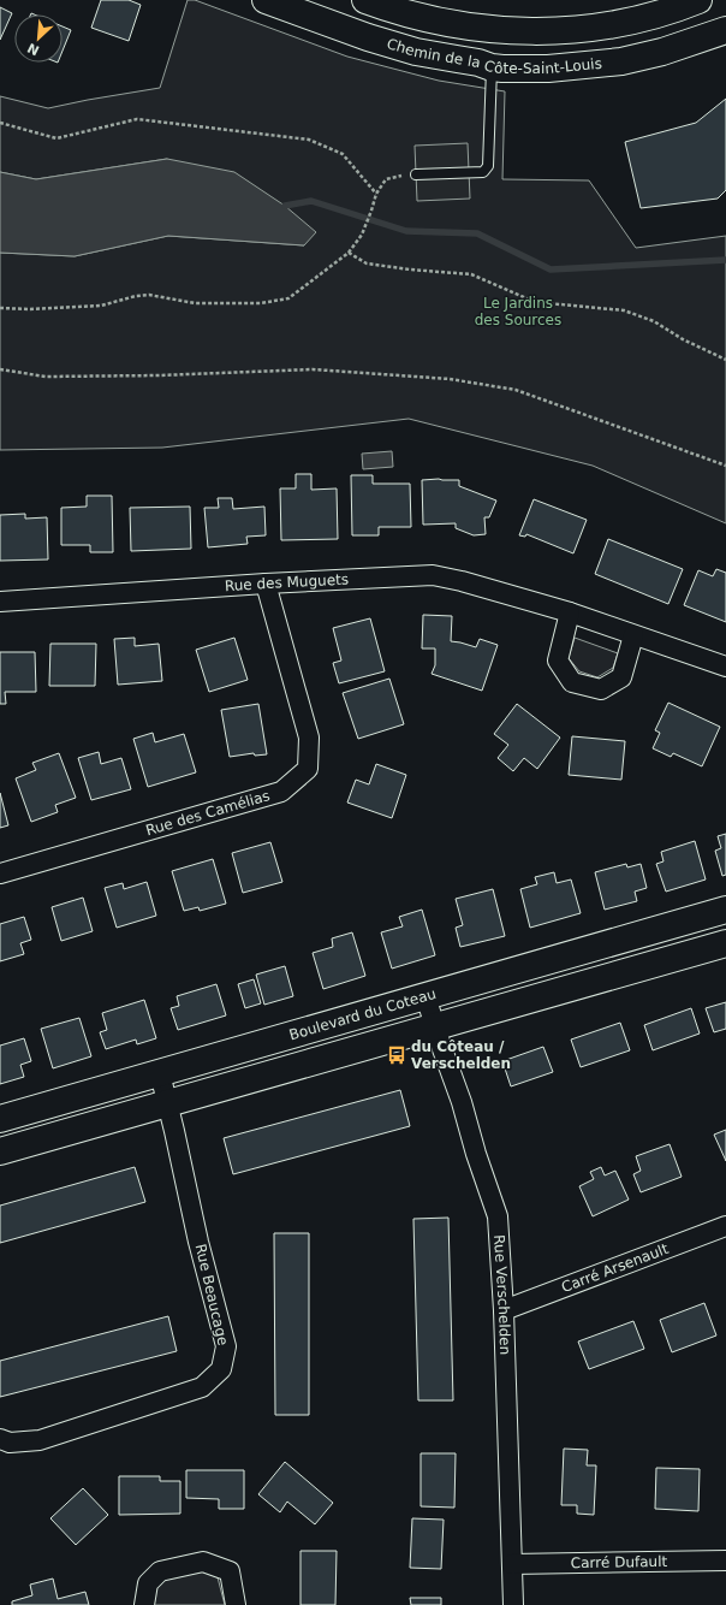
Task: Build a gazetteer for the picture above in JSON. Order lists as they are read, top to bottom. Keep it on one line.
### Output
{"streets":{"street":["Chemin de la Côte-Saint-Louis","Rue des Muguets","Rue des Camélias","Boulevard du Coteau","Carré Arsenault","Rue Beaucage","Rue Verschelden","Carré Dufault"]},"crossings":[["Rue des Muguets","Rue des Camélias"],["Boulevard du Coteau","Rue Beaucage"],["Boulevard du Coteau","Rue Verschelden"],["Carré Arsenault","Rue Verschelden"],["Rue Verschelden","Carré Dufault"]],"parks":["Le Jardins des Sources"],"places":{"bus stop":["du Côteau / Verschelden"]},"north":"bottom left"}
